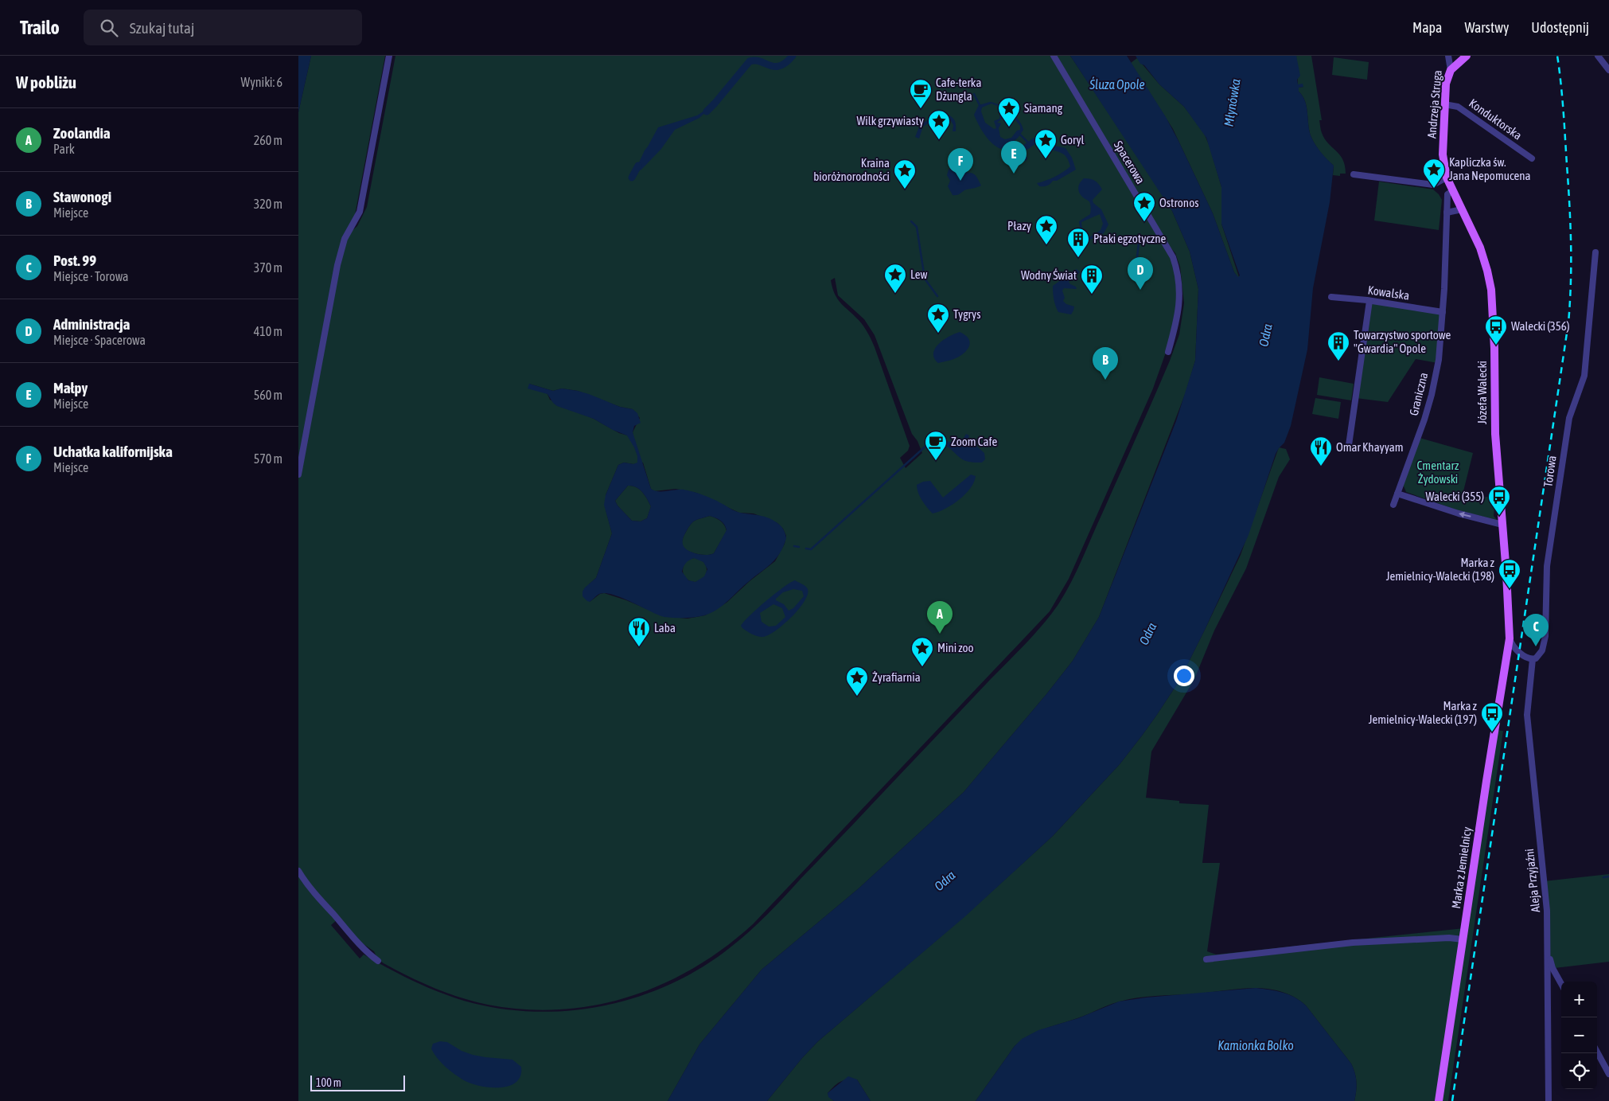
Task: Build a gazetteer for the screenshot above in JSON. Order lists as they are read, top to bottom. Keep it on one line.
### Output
{"streets":{"main road":["Andrzeja Struga","Józefa Walecki","Marka z Jemielnicy"],"street":["Konduktorska","Spacerowa","Kowalska","Graniczna","Torowa","Aleja Przyjaźni"]},"crossings":[["Andrzeja Struga","Konduktorska"],["Andrzeja Struga","Józefa Walecki"],["Kowalska","Graniczna"],["Józefa Walecki","Graniczna"],["Józefa Walecki","Marka z Jemielnicy"],["Torowa","Aleja Przyjaźni"]],"water":["Śluza Opole","Młynówka","Odra","Kamionka Bolko"],"parks":["Cmentarz Żydowski"],"places":{"cafe":["Cafe-terka Dżungla","Zoom Cafe"],"place":["Siamang","Wilk grzywiasty","Goryl","Kapliczka św. Jana Nepomucena","Kraina bioróżnorodności","Ostronos","Płazy","Lew","Tygrys","Mini zoo","Żyrafiarnia"],"building":["Ptaki egzotyczne","Wodny Świat","Towarzystwo sportowe \"Gwardia\" Opole"],"bus stop":["Walecki (356)","Walecki (355)","Marka z Jemielnicy-Walecki (198)","Marka z Jemielnicy-Walecki (197)"],"restaurant":["Omar Khayyam","Laba"]},"scale_bar":"100 m","page":{"header":"Trailo","search":"Szukaj tutaj","nav":["Mapa","Warstwy","Udostępnij"],"heading":["W pobliżu","Wyniki: 6"],"list":[{"mark":"A","name":"Zoolandia","note":"Park","value":"260 m"},{"mark":"B","name":"Stawonogi","note":"Miejsce","value":"320 m"},{"mark":"C","name":"Post. 99","note":"Miejsce · Torowa","value":"370 m"},{"mark":"D","name":"Administracja","note":"Miejsce · Spacerowa","value":"410 m"},{"mark":"E","name":"Małpy","note":"Miejsce","value":"560 m"},{"mark":"F","name":"Uchatka kalifornijska","note":"Miejsce","value":"570 m"}],"pins":["E","F","D","B","A","C"],"map_buttons":["+","−"],"scale":"100 m"}}
